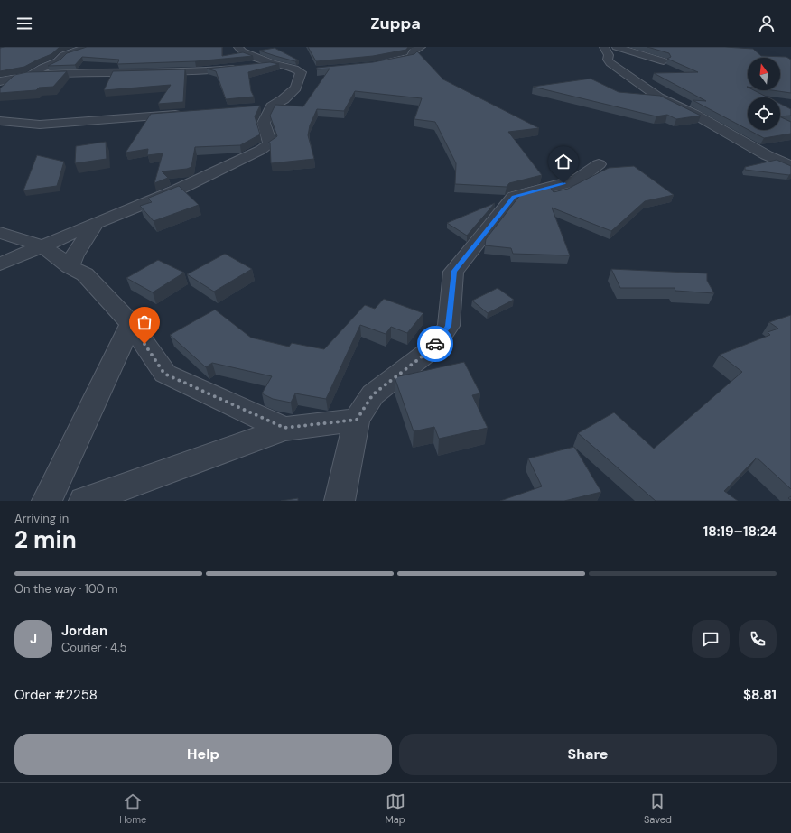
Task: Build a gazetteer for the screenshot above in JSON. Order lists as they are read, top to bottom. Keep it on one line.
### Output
{"north":"top","page":{"header":"Zuppa","heading":["2 min","Arriving in","18:19–18:24"],"panel":["Jordan","Courier · 4.5","Order #2258","$8.81"],"bar":"On the way · 100 m","round":"J","buttons":["Help","Share"],"tabs":["Home","Map","Saved"]}}
